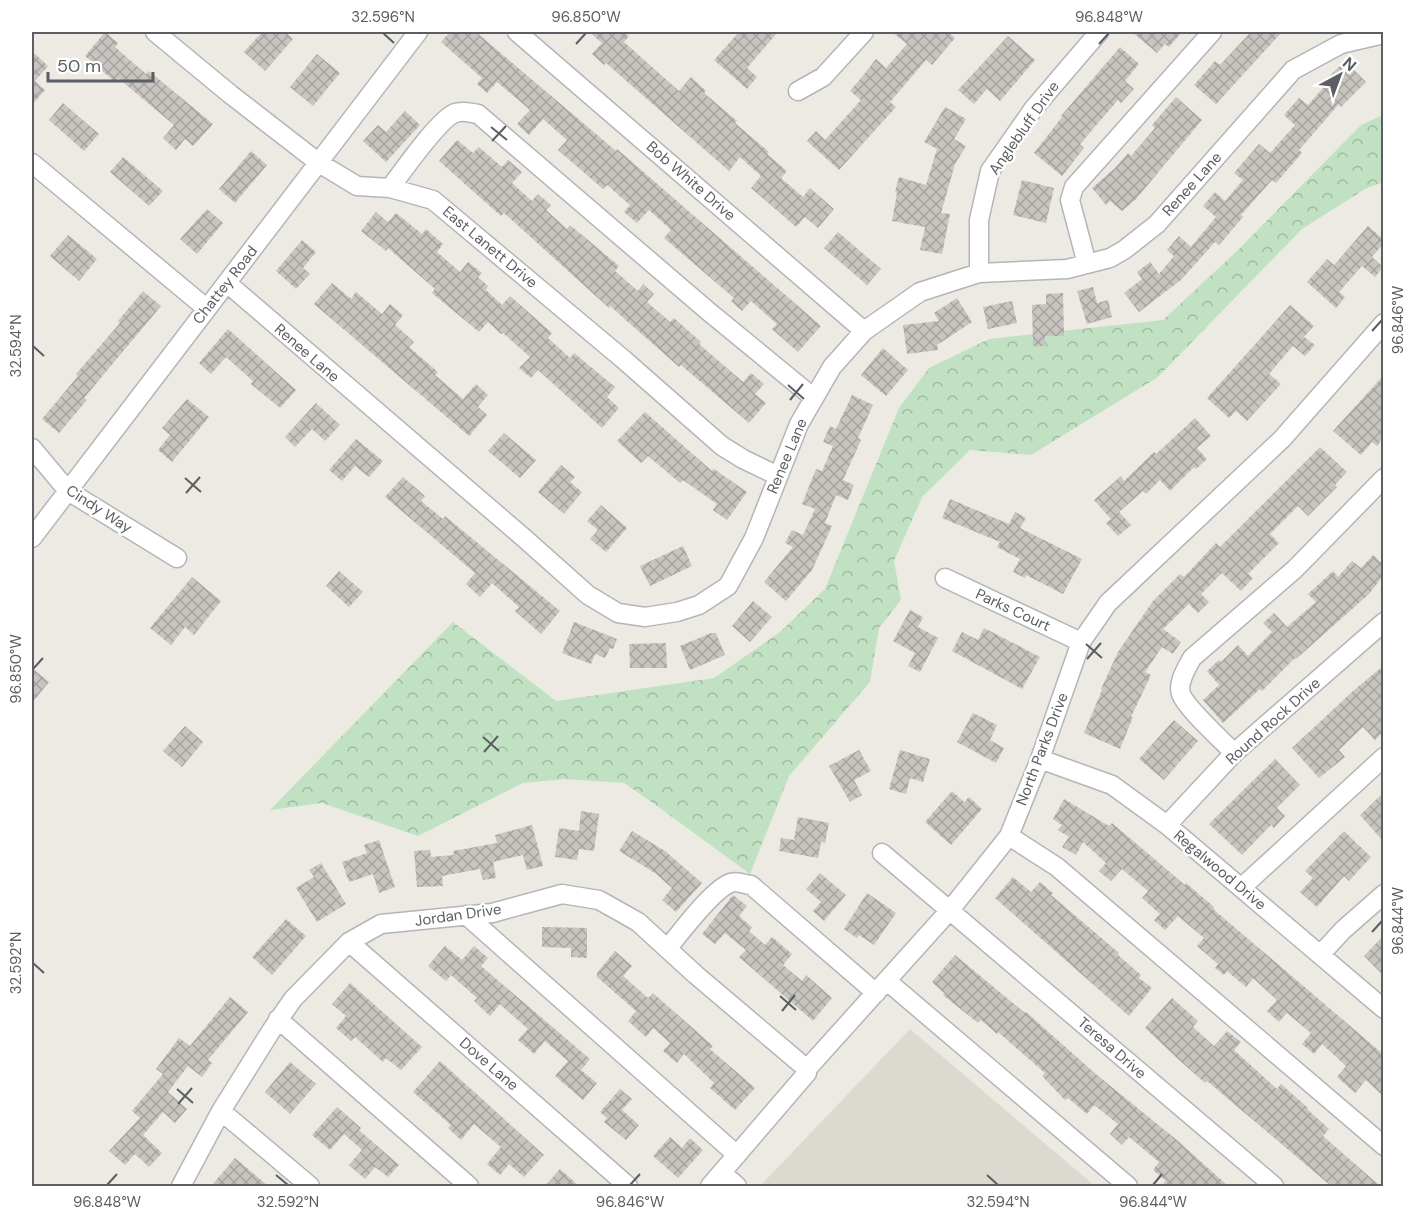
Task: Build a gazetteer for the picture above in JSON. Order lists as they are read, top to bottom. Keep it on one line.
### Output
{"streets":{"street":["Anglebluff Drive","Bob White Drive","Renee Lane","East Lanett Drive","Chattey Road","Cindy Way","Parks Court","Round Rock Drive","North Parks Drive","Regalwood Drive","Jordan Drive","Teresa Drive","Dove Lane"]},"crossings":[["Anglebluff Drive","Renee Lane"],["Bob White Drive","Renee Lane"],["Renee Lane","East Lanett Drive"],["Renee Lane","Chattey Road"],["East Lanett Drive","Chattey Road"],["Chattey Road","Cindy Way"],["Parks Court","North Parks Drive"],["Round Rock Drive","Regalwood Drive"],["North Parks Drive","Regalwood Drive"],["North Parks Drive","Jordan Drive"],["North Parks Drive","Teresa Drive"],["Jordan Drive","Dove Lane"]],"scale_bar":"50 m","north":"top right","coordinates":["32.596°N","96.850°W","96.848°W","96.846°W","32.594°N","96.844°W","32.592°N"]}
